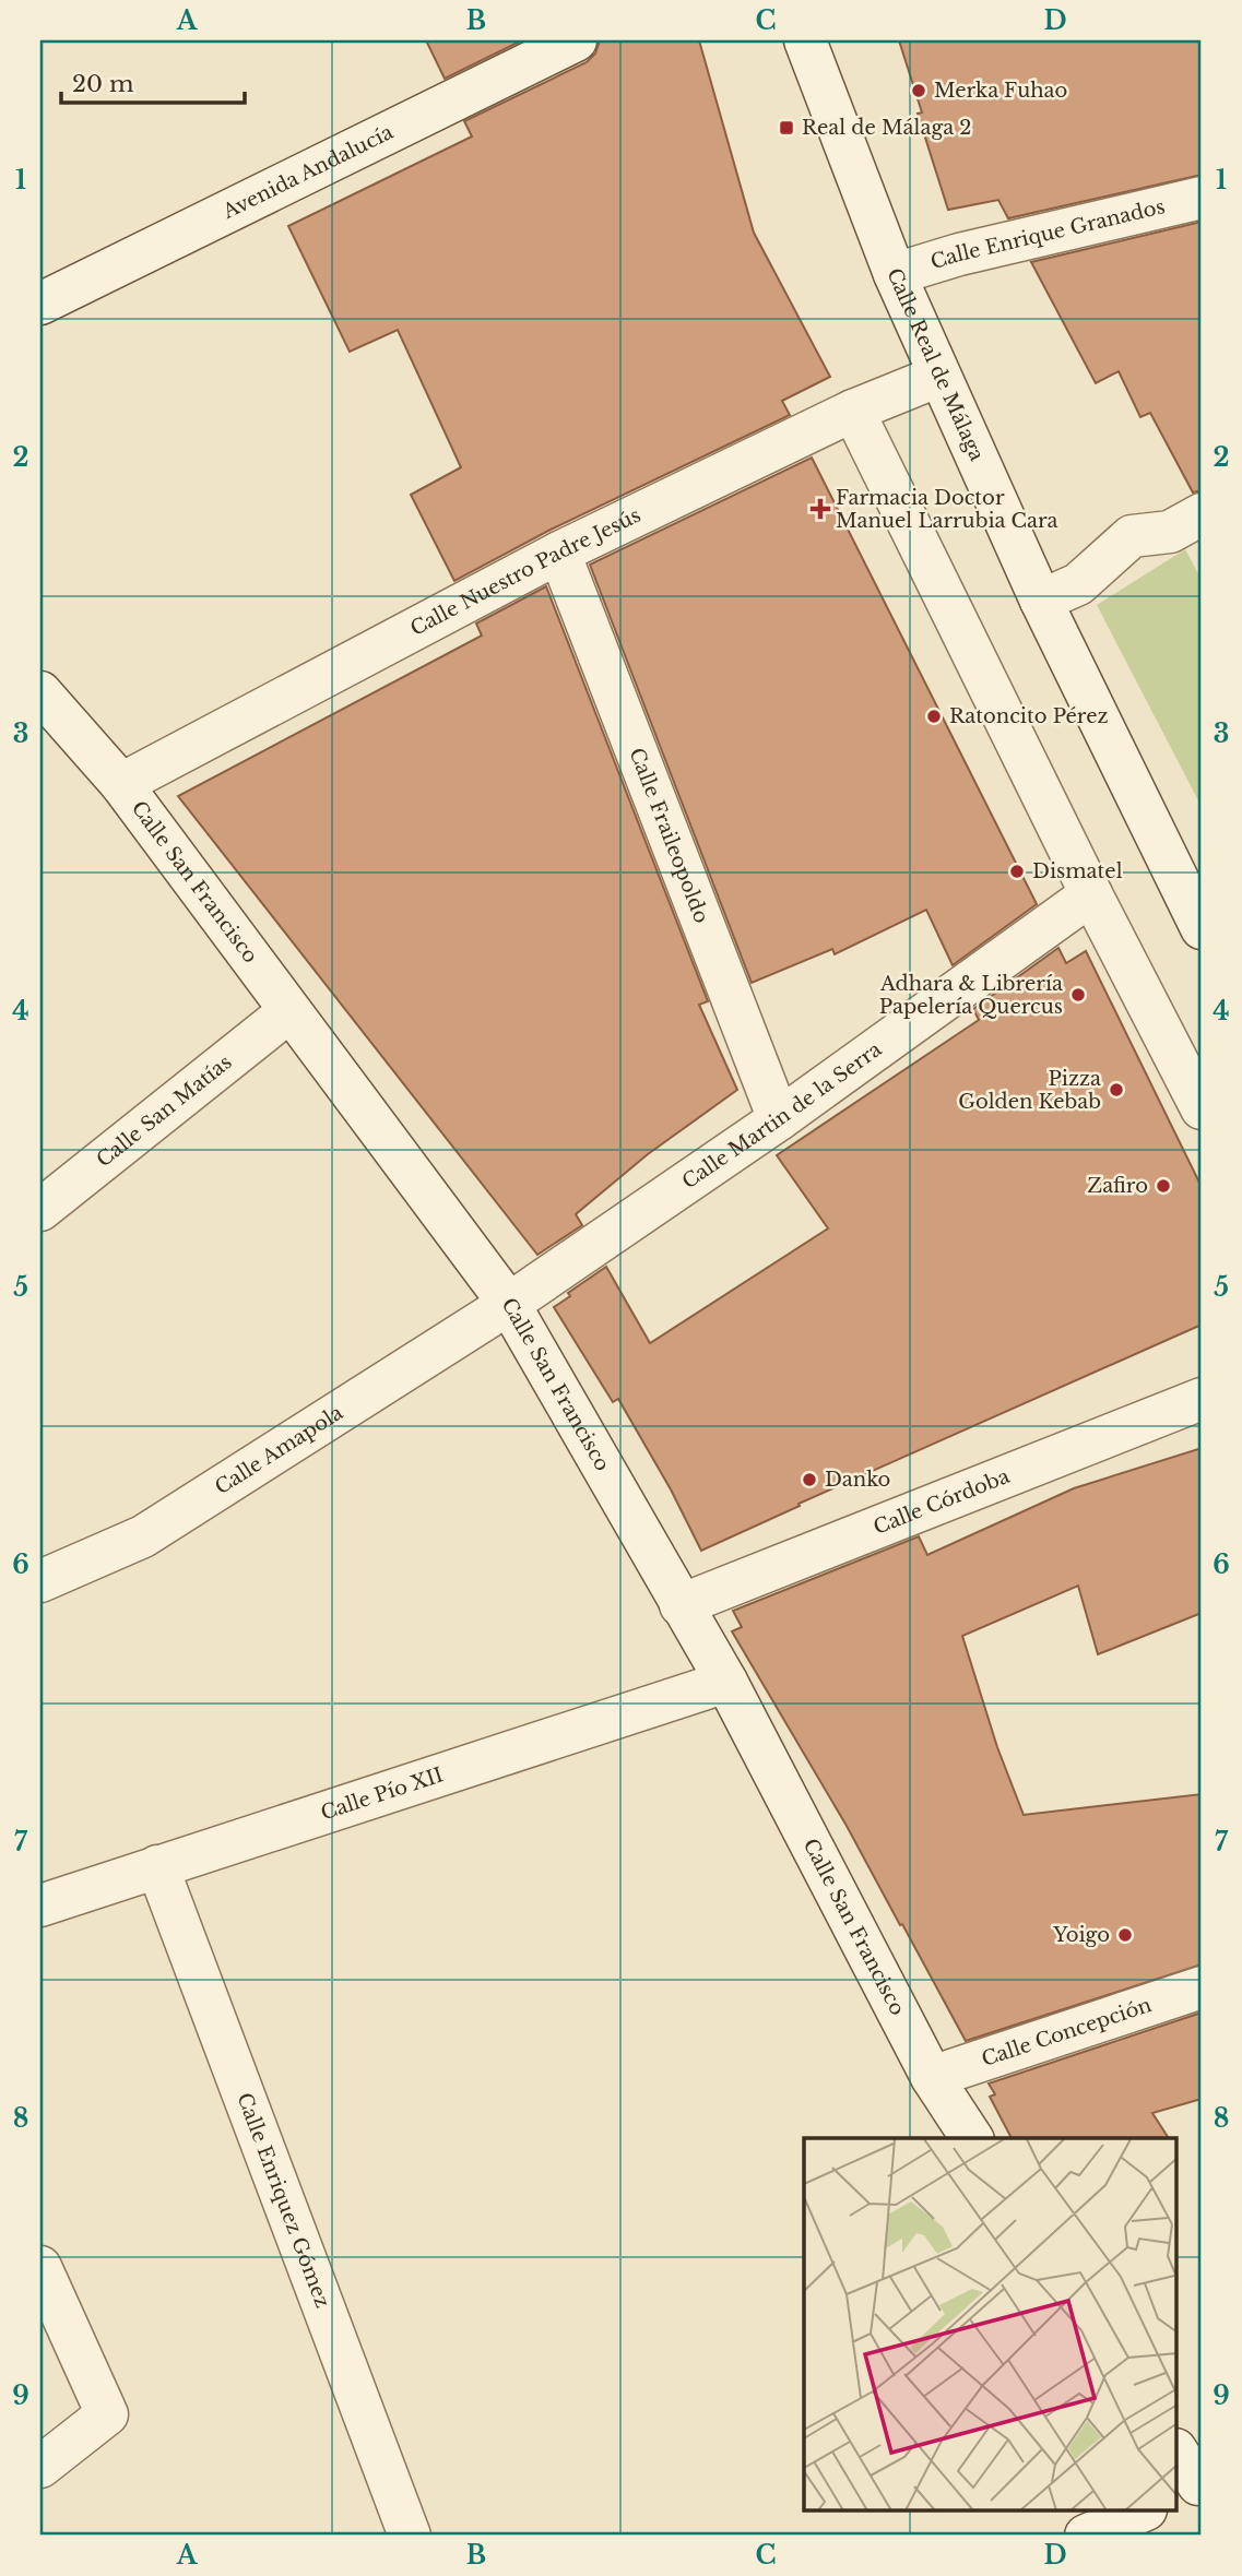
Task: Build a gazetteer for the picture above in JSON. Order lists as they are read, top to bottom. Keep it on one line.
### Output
{"streets":{"street":["Avenida Andalucía","Calle Enrique Granados","Calle Real de Málaga","Calle Nuestro Padre Jesús","Calle Fraileopoldo","Calle San Francisco","Calle San Matías","Calle Martin de la Serra","Calle Amapola","Calle Córdoba","Calle Pío XII","Calle Concepción","Calle Enriquez Gómez"]},"crossings":[["Calle Enrique Granados","Calle Real de Málaga"],["Calle Real de Málaga","Calle Nuestro Padre Jesús"],["Calle Nuestro Padre Jesús","Calle Fraileopoldo"],["Calle Nuestro Padre Jesús","Calle San Francisco"],["Calle Fraileopoldo","Calle Martin de la Serra"],["Calle San Francisco","Calle San Matías"],["Calle San Francisco","Calle Martin de la Serra"],["Calle San Francisco","Calle Amapola"],["Calle San Francisco","Calle Córdoba"],["Calle San Francisco","Calle Pío XII"],["Calle San Francisco","Calle Concepción"],["Calle Martin de la Serra","Calle Amapola"],["Calle Pío XII","Calle Enriquez Gómez"]],"places":{"other":["Merka Fuhao","Ratoncito Pérez","Dismatel","Adhara & Librería Papelería Quercus","Pizza Golden Kebab","Zafiro","Danko","Yoigo"],"transit":["Real de Málaga 2"],"health":["Farmacia Doctor Manuel Larrubia Cara"]},"scale_bar":"20 m","grid":{"columns":["A","B","C","D"],"rows":["1","2","3","4","5","6","7","8","9"]}}
